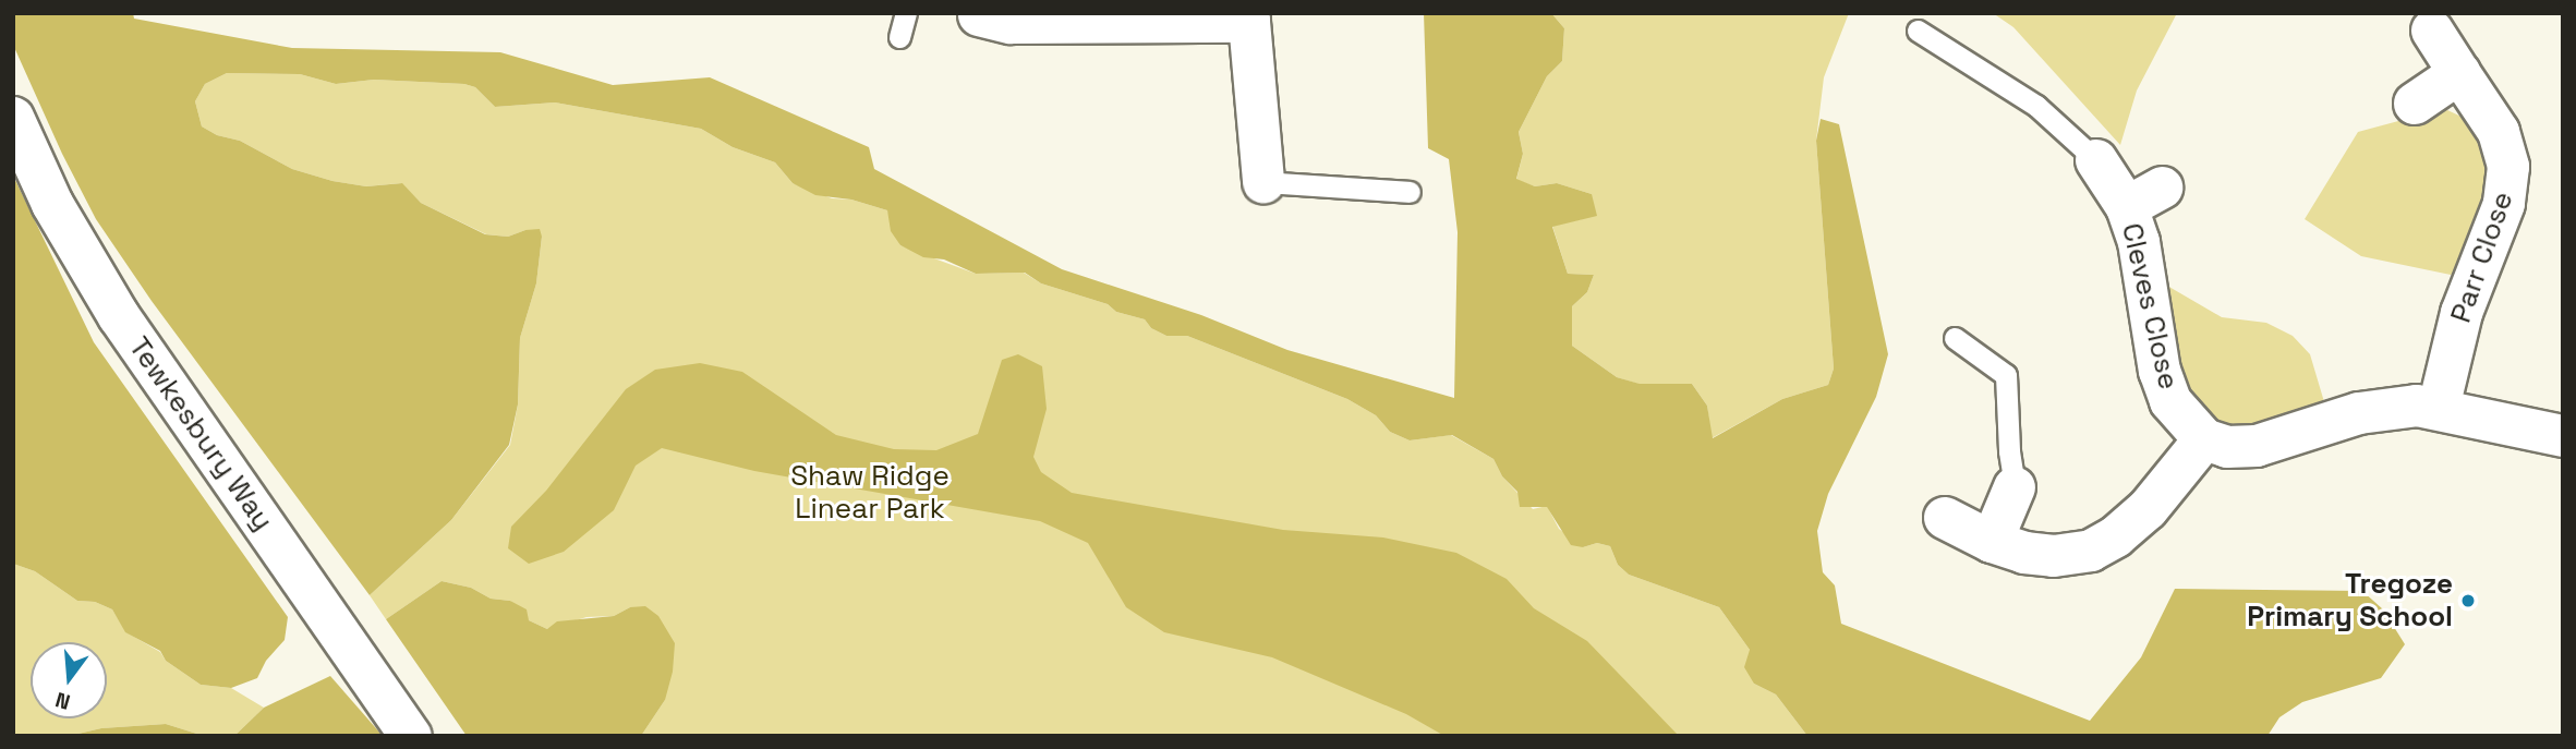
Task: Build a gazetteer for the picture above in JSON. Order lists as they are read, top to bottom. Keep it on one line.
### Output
{"streets":{"street":["Parr Close","Cleves Close","Tewkesbury Way"]},"parks":["Shaw Ridge Linear Park"],"places":["Tregoze Primary School"],"north":"bottom"}
